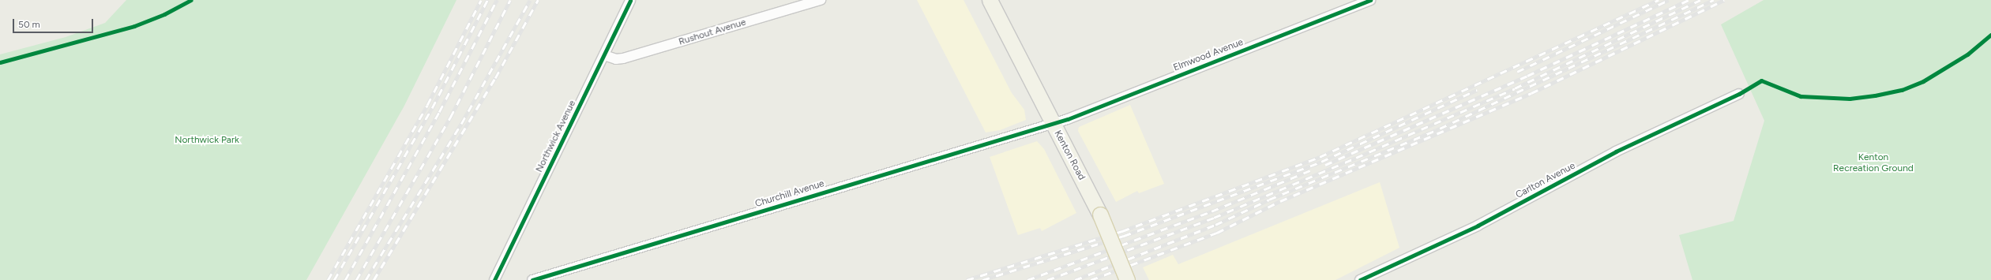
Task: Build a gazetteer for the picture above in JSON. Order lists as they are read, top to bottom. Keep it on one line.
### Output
{"streets":{"main road":["Kenton Road"],"street":["Rushout Avenue","Elmwood Avenue","Northwick Avenue","Carlton Avenue","Churchill Avenue"]},"crossings":[["Rushout Avenue","Northwick Avenue"],["Elmwood Avenue","Kenton Road"],["Elmwood Avenue","Churchill Avenue"],["Kenton Road","Churchill Avenue"]],"parks":["Northwick Park","Kenton Recreation Ground"],"scale_bar":"50 m"}
